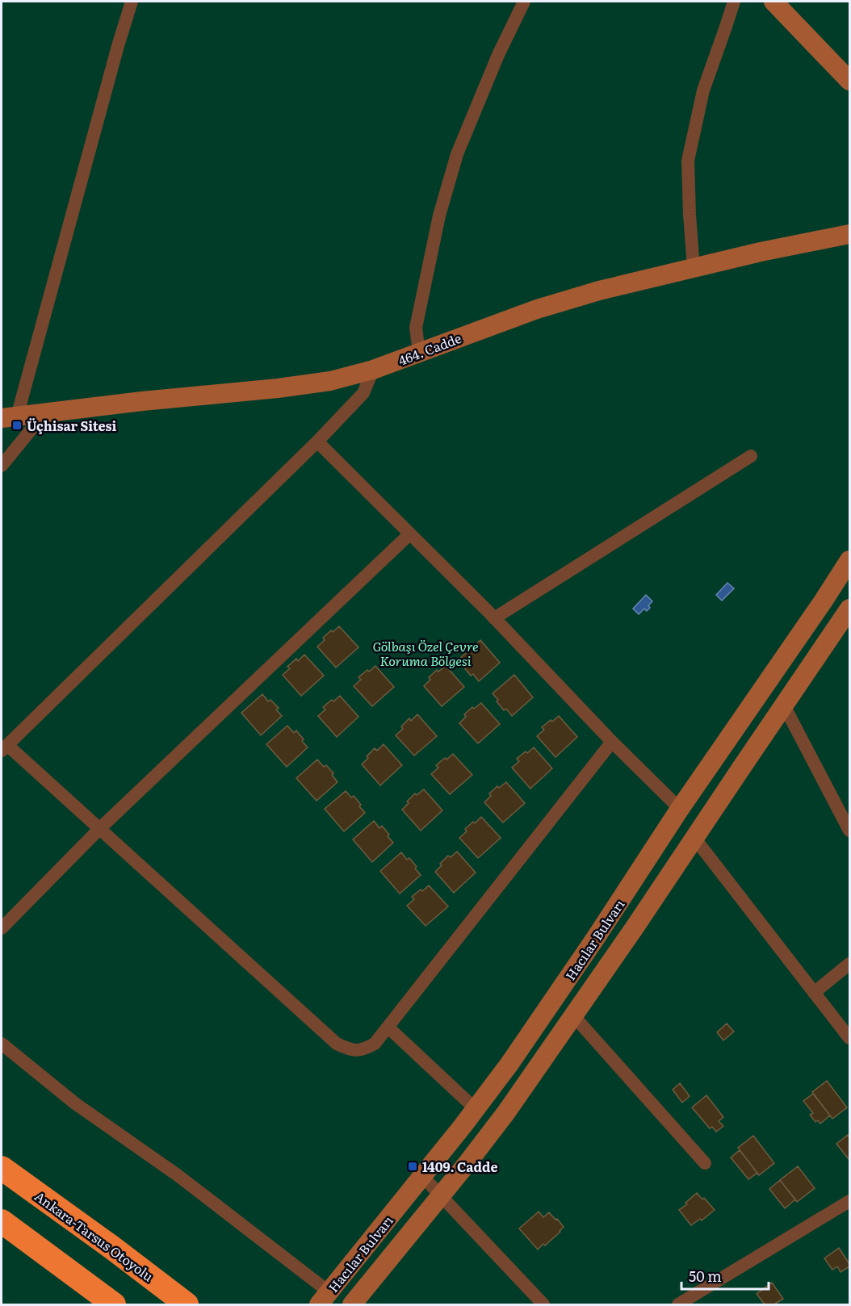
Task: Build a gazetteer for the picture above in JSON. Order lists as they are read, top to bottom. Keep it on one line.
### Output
{"streets":{"highway":["Ankara-Tarsus Otoyolu"],"main road":["464. Cadde","Hacılar Bulvarı"]},"parks":["Gölbaşı Özel Çevre Koruma Bölgesi"],"places":{"transit":["Üçhisar Sitesi","1409. Cadde"]},"scale_bar":"50 m"}
